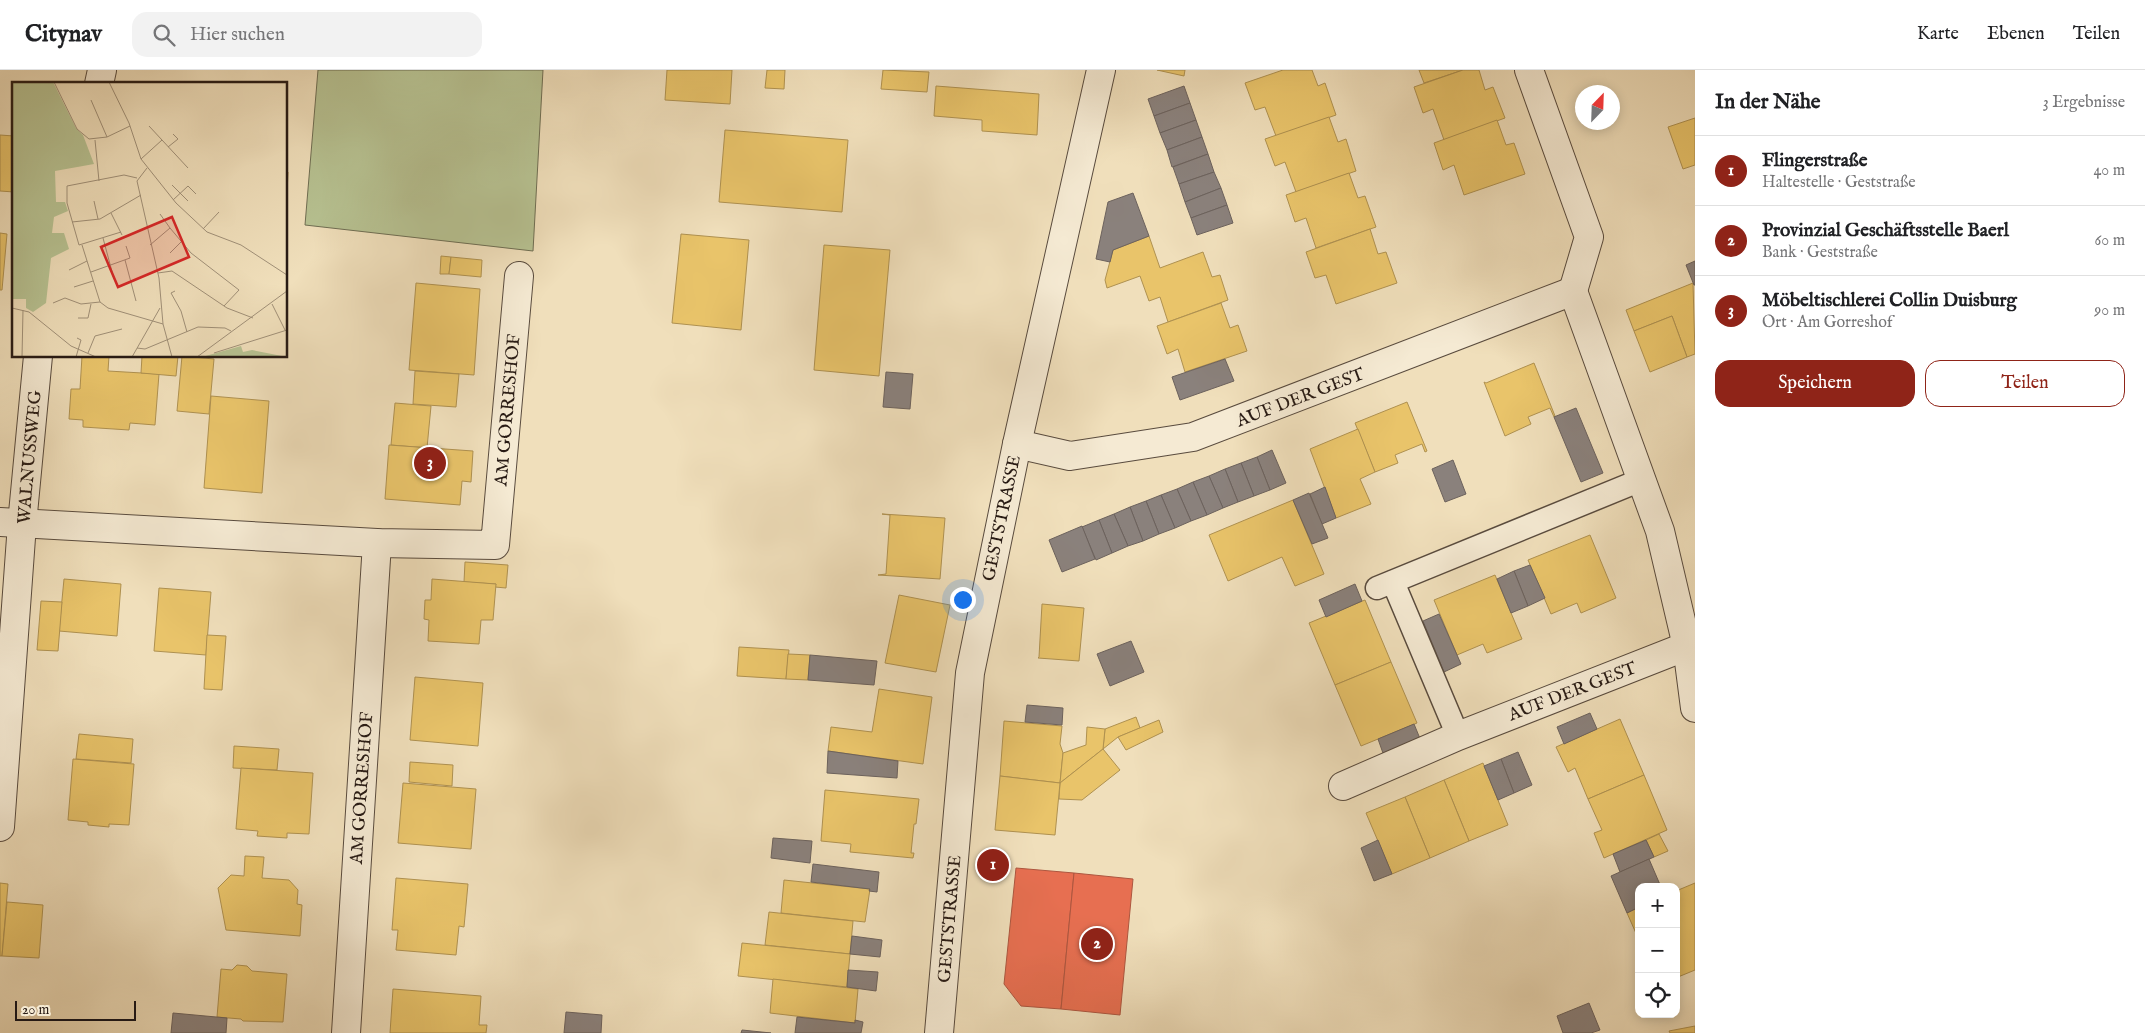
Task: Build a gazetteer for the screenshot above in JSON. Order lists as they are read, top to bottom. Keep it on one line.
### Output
{"streets":{"street":["AUF DER GEST","AM GORRESHOF","WALNUSSWEG","GESTSTRASSE"]},"crossings":[["AUF DER GEST","GESTSTRASSE"],["AM GORRESHOF","WALNUSSWEG"]],"scale_bar":"20 m","north":"top right","page":{"header":"Citynav","search":"Hier suchen","nav":["Karte","Ebenen","Teilen"],"heading":["In der Nähe","3 Ergebnisse"],"list":[{"mark":"1","name":"Flingerstraße","note":"Haltestelle · Geststraße","value":"40 m"},{"mark":"2","name":"Provinzial Geschäftsstelle Baerl","note":"Bank · Geststraße","value":"60 m"},{"mark":"3","name":"Möbeltischlerei Collin Duisburg","note":"Ort · Am Gorreshof","value":"90 m"}],"buttons":["Speichern","Teilen"],"pins":["3","1","2"],"map_buttons":["+","−"],"scale":"20 m"}}
